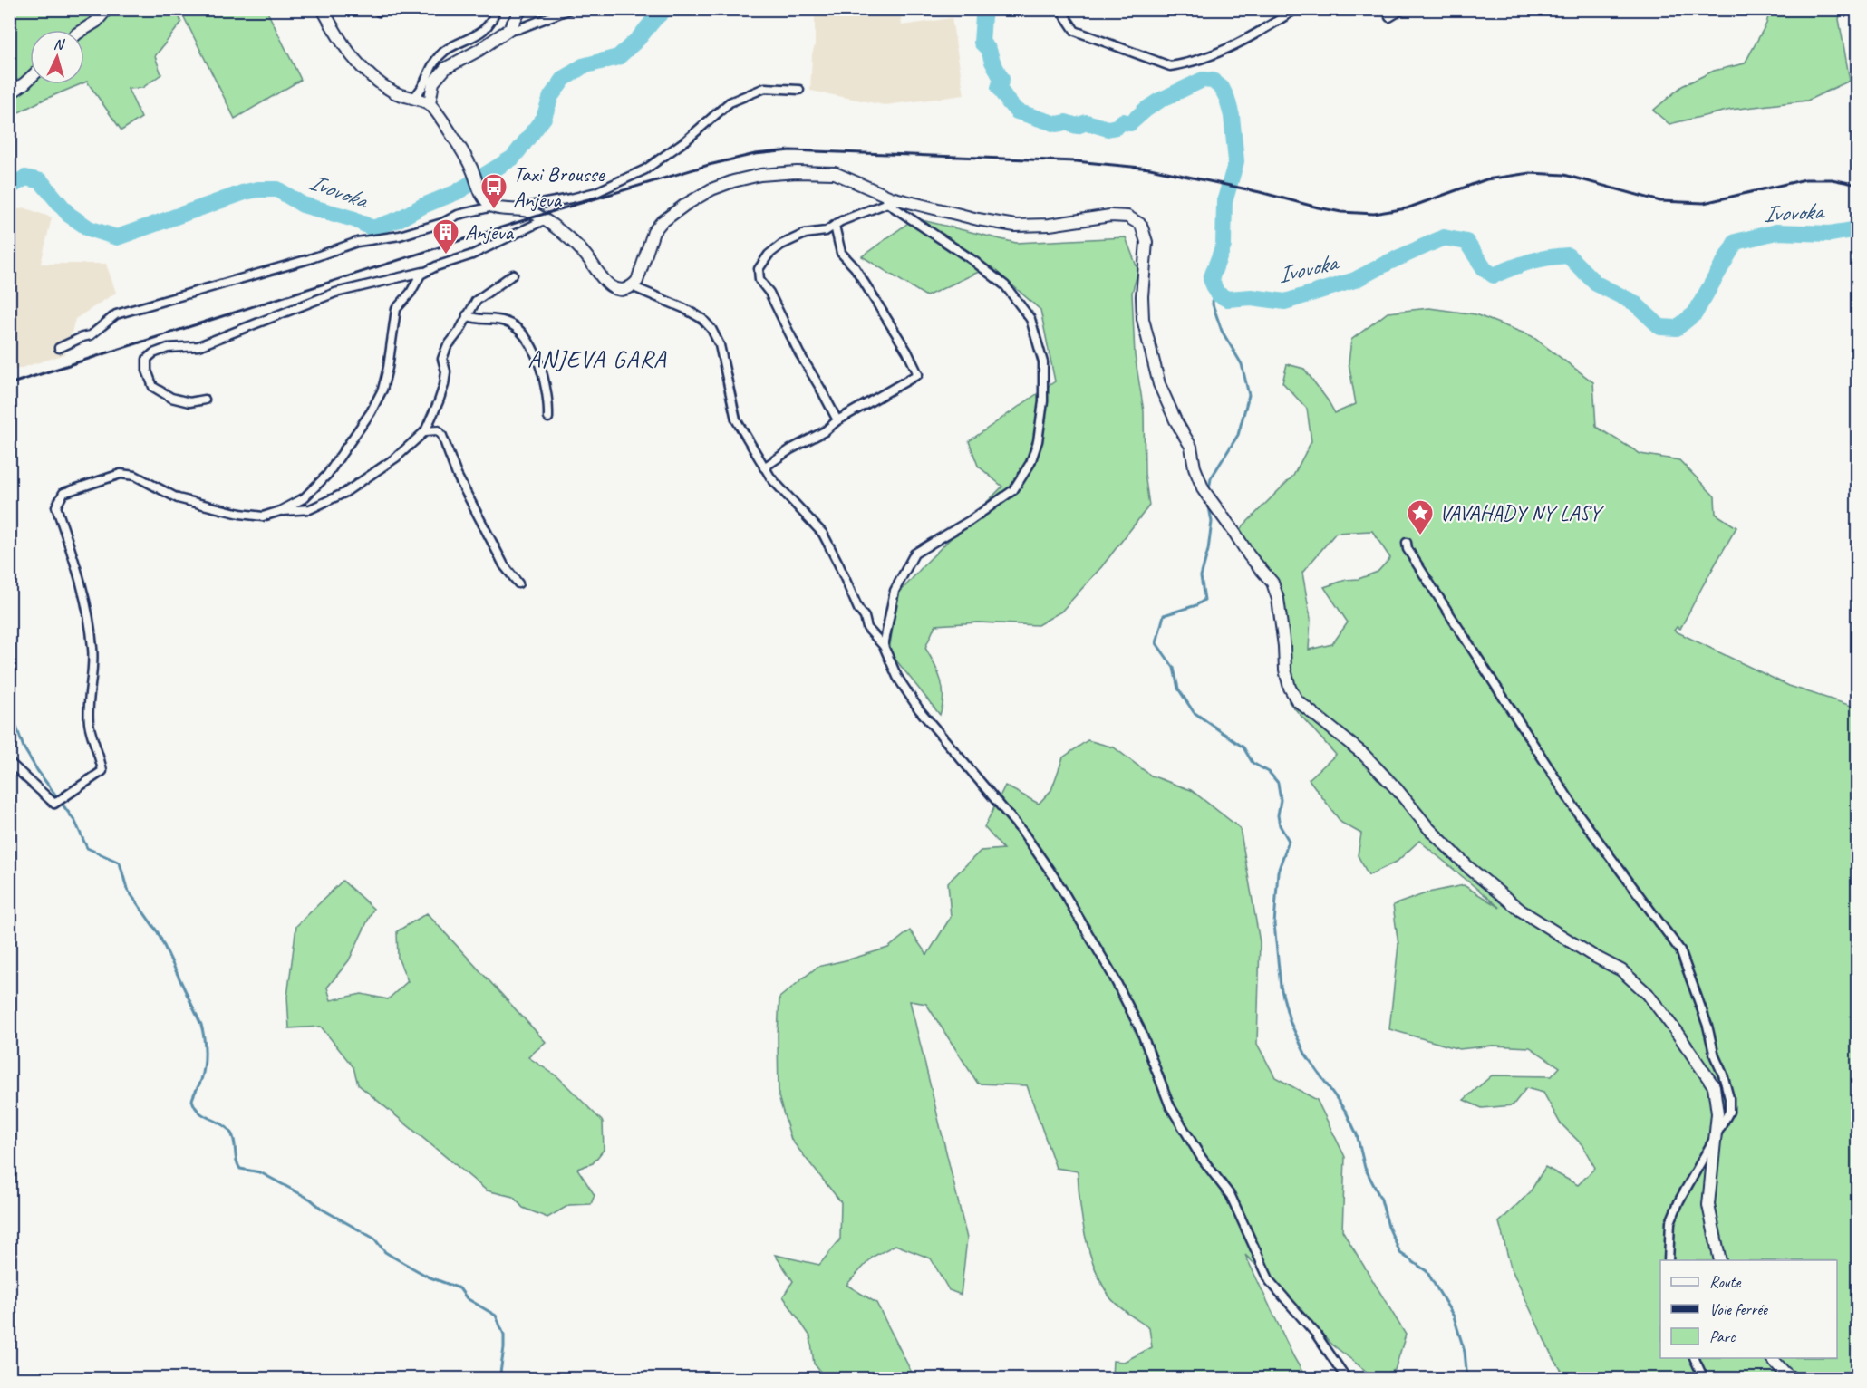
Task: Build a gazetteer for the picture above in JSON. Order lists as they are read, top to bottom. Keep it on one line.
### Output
{"districts":["ANJEVA GARA"],"water":["Ivovoka"],"places":{"bus stop":["Taxi Brousse Anjeva"],"building":["Anjeva"],"place":["VAVAHADY NY LASY"]},"legend":["Route","Voie ferrée","Parc"],"north":"top"}
